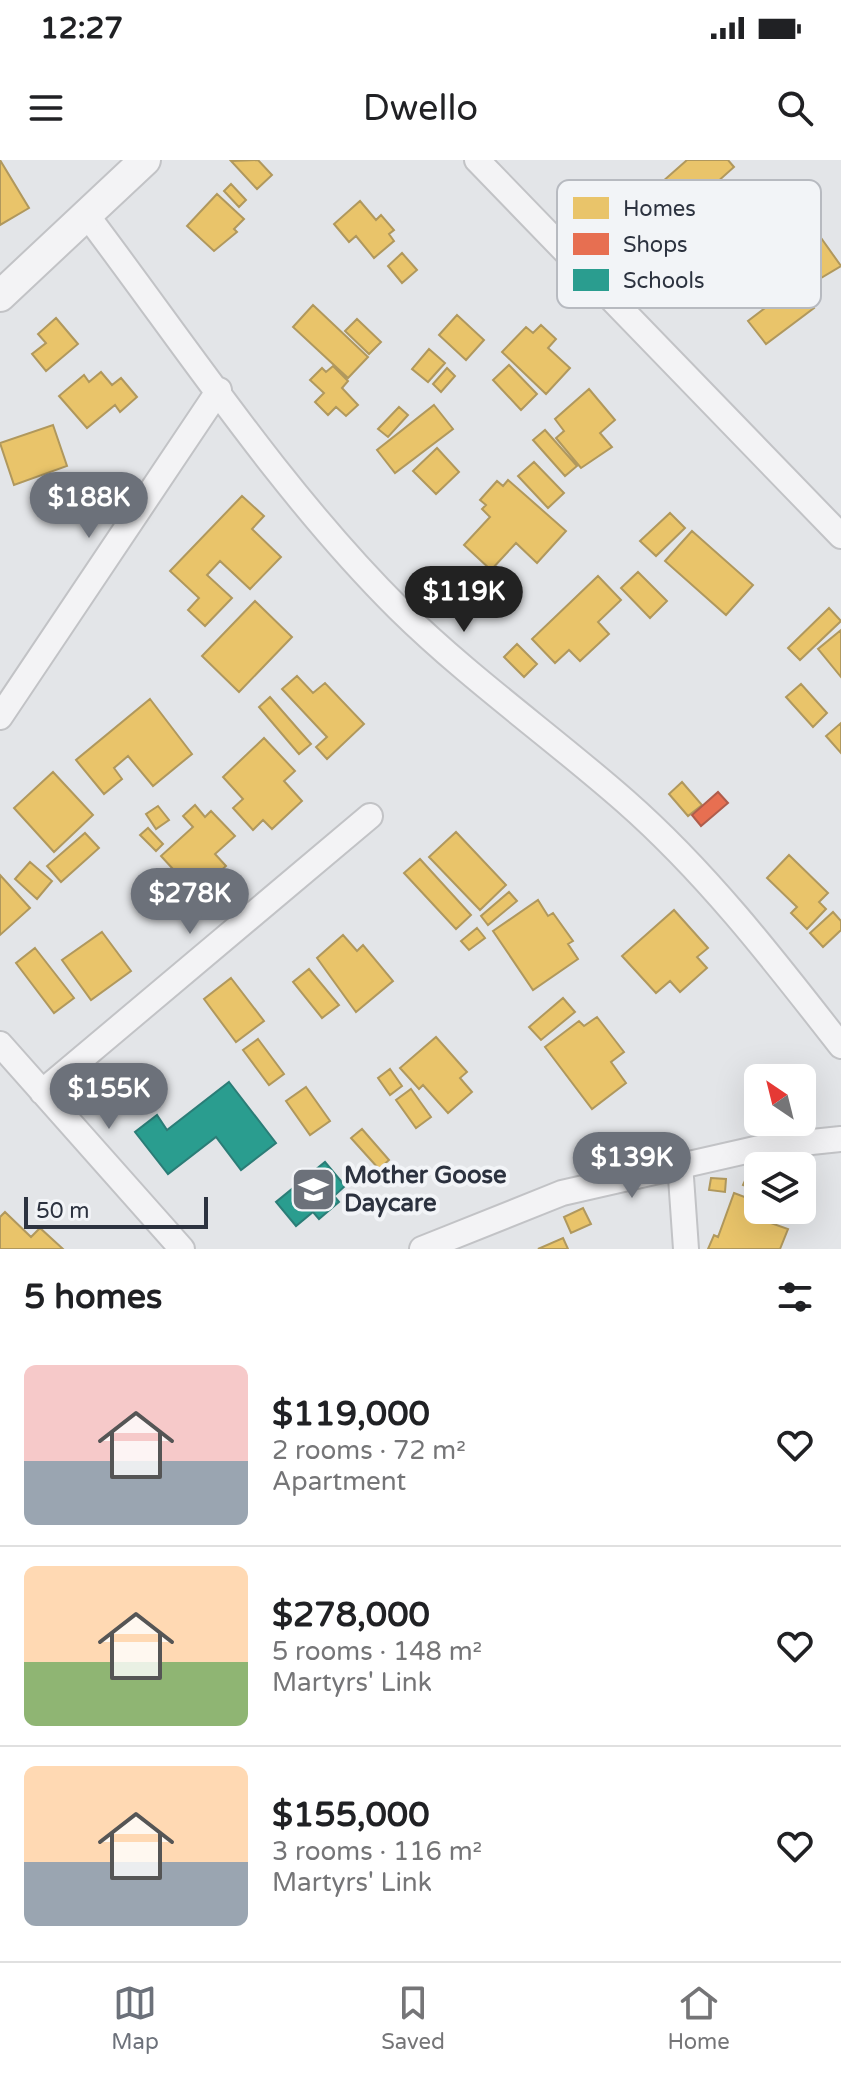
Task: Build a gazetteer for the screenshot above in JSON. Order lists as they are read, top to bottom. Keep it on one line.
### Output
{"places":{"school or university":["Mother Goose Daycare"]},"legend":["Homes","Shops","Schools"],"scale_bar":"50 m","north":"top left","page":{"status":"12:27","header":"Dwello","price":["$188K","$119K","$278K","$155K","$139K"],"scale":"50 m","heading":"5 homes","list":[{"name":"$119,000","note":"2 rooms · 72 m² · Apartment"},{"name":"$278,000","note":"5 rooms · 148 m² · Martyrs' Link"},{"name":"$155,000","note":"3 rooms · 116 m² · Martyrs' Link"}],"tabs":["Map","Saved","Home"]}}
